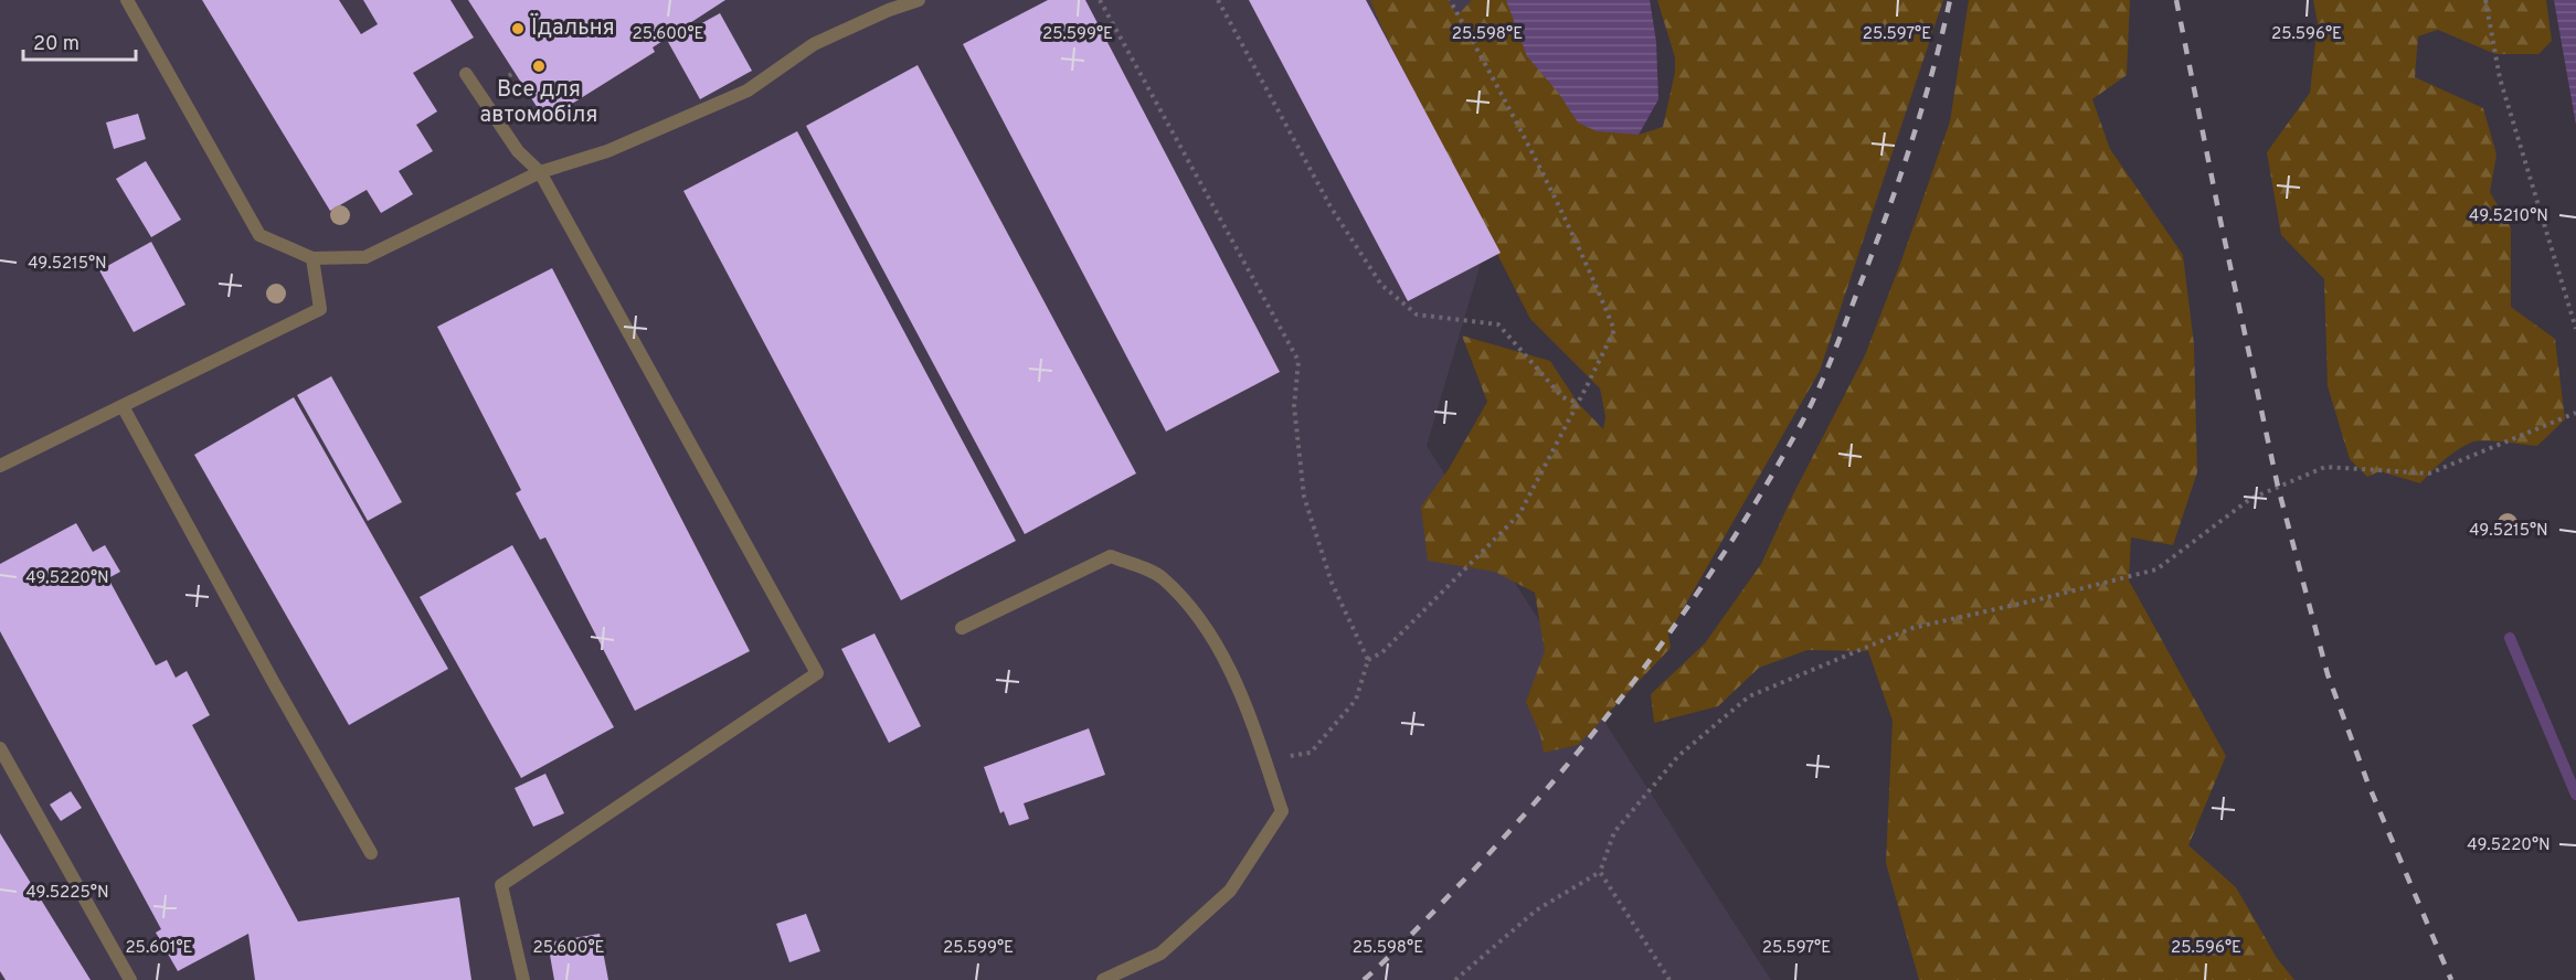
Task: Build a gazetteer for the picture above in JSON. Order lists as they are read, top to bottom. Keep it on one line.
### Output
{"places":["Їдальня","Все для автомобіля"],"scale_bar":"20 m","coordinates":["25.600°E","25.599°E","25.598°E","25.597°E","25.596°E","49.5210°N","49.5215°N","49.5220°N","49.5225°N","25.601°E"]}
